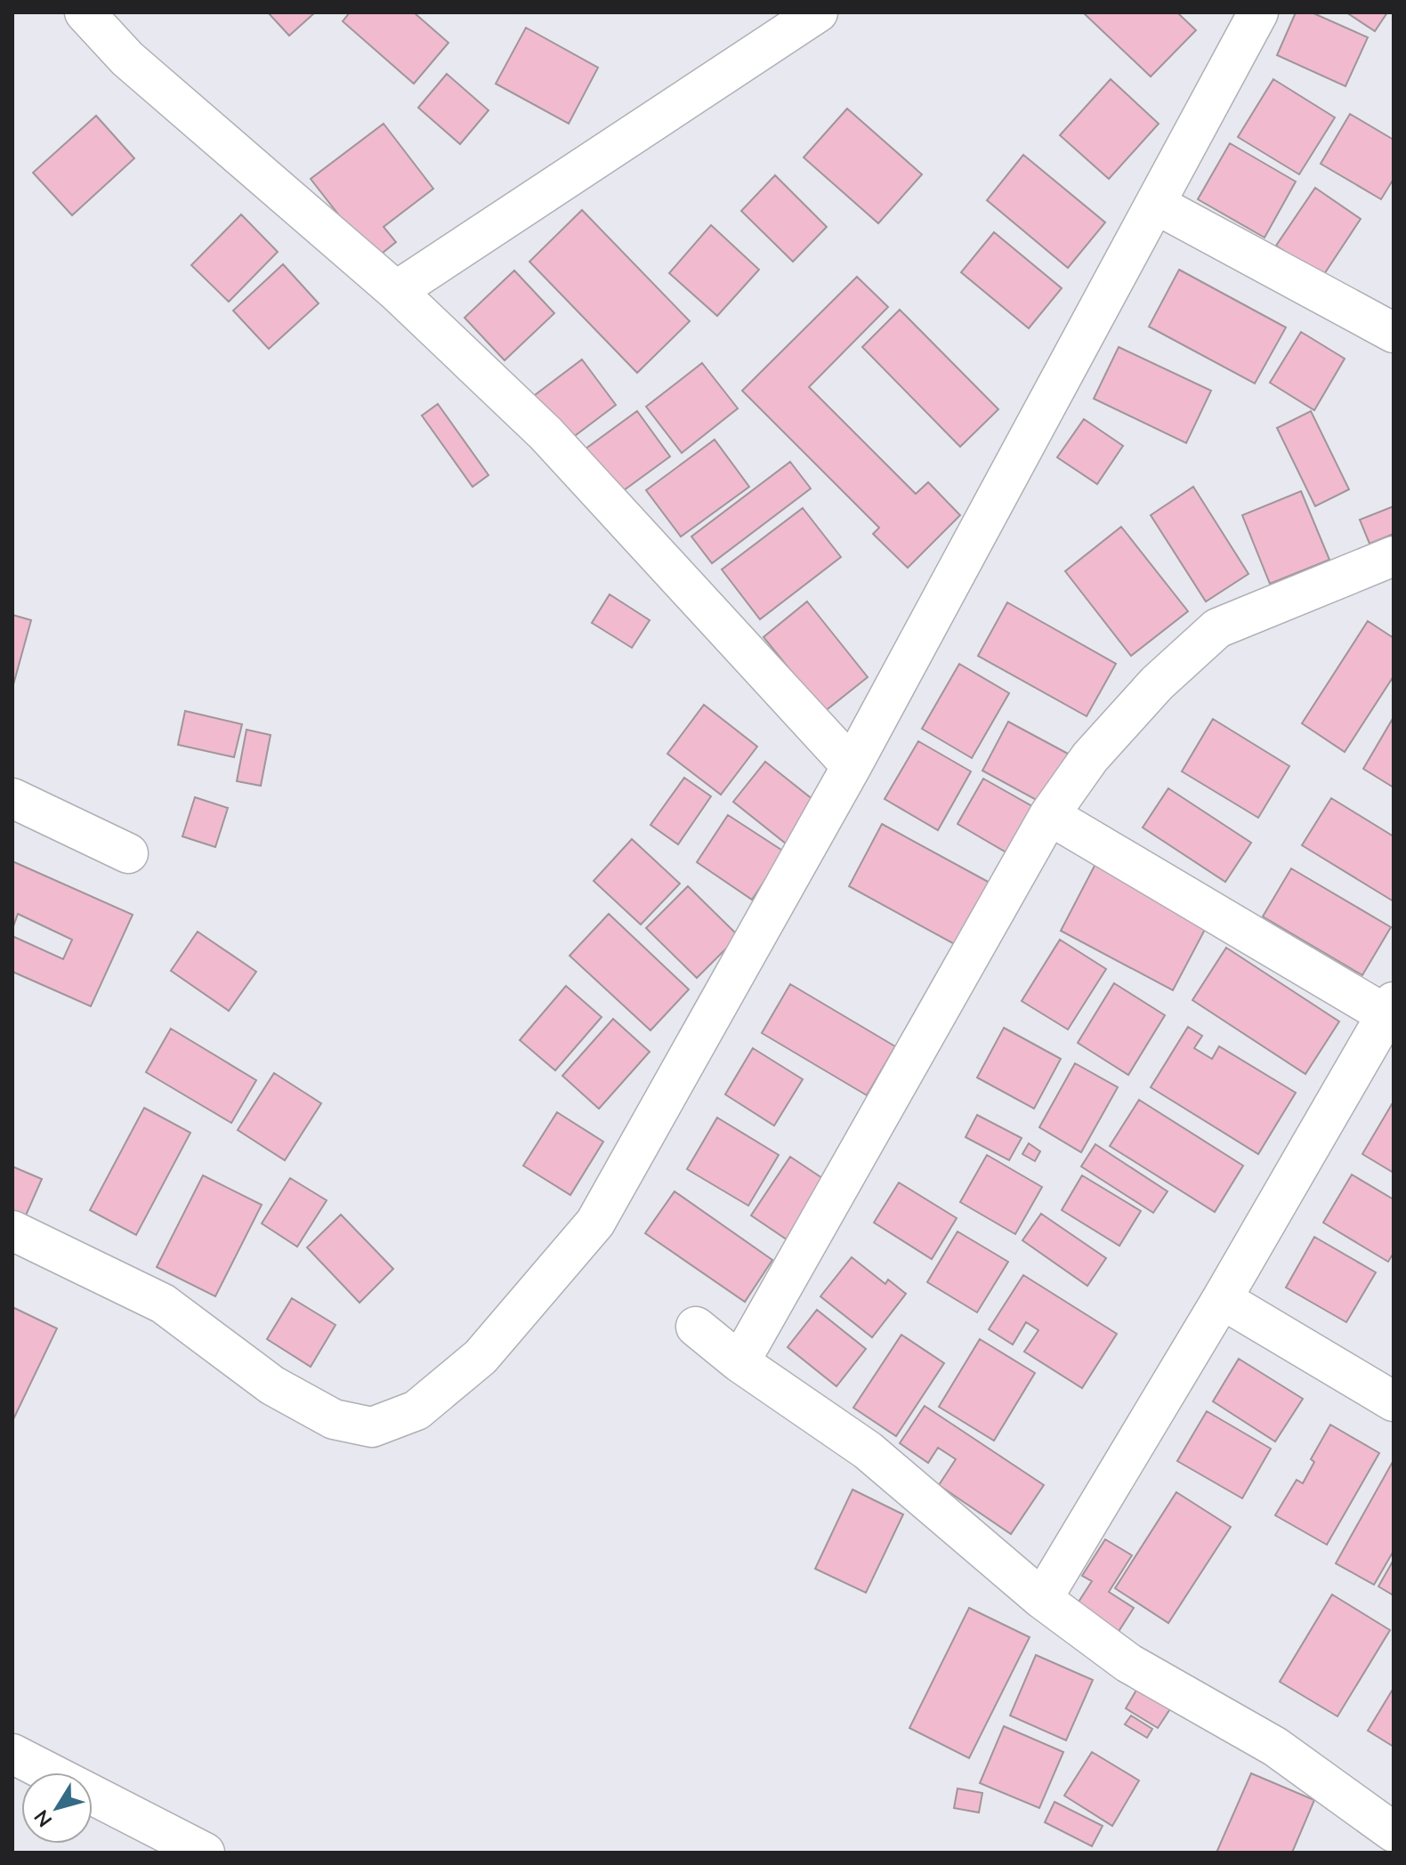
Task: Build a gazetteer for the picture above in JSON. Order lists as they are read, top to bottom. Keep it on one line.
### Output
{"north":"bottom left"}
